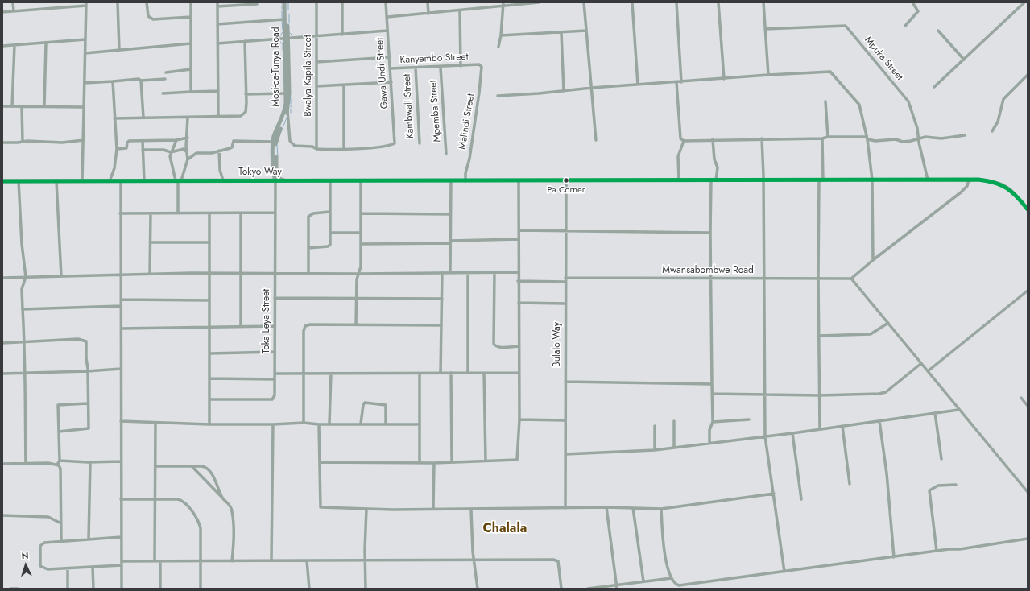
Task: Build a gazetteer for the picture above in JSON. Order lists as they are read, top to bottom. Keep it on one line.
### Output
{"streets":{"main road":["Mosi-oa-Tunya Road","Tokyo Way"],"street":["Kanyembo Street","Mpuka Street","Gawa Undi Street","Bwalya Kapila Street","Kambwali Street","Mpemba Street","Malindi Street","Mwansabombwe Road","Toka Leya Street","Bulalo Way"]},"crossings":[["Kanyembo Street","Gawa Undi Street"],["Kanyembo Street","Kambwali Street"],["Kanyembo Street","Mpemba Street"],["Kanyembo Street","Malindi Street"],["Mpuka Street","Tokyo Way"],["Mosi-oa-Tunya Road","Tokyo Way"],["Mosi-oa-Tunya Road","Toka Leya Street"],["Malindi Street","Tokyo Way"],["Tokyo Way","Toka Leya Street"],["Tokyo Way","Bulalo Way"],["Mwansabombwe Road","Bulalo Way"]],"districts":["Chalala"],"places":["Pa Corner"],"north":"top"}
